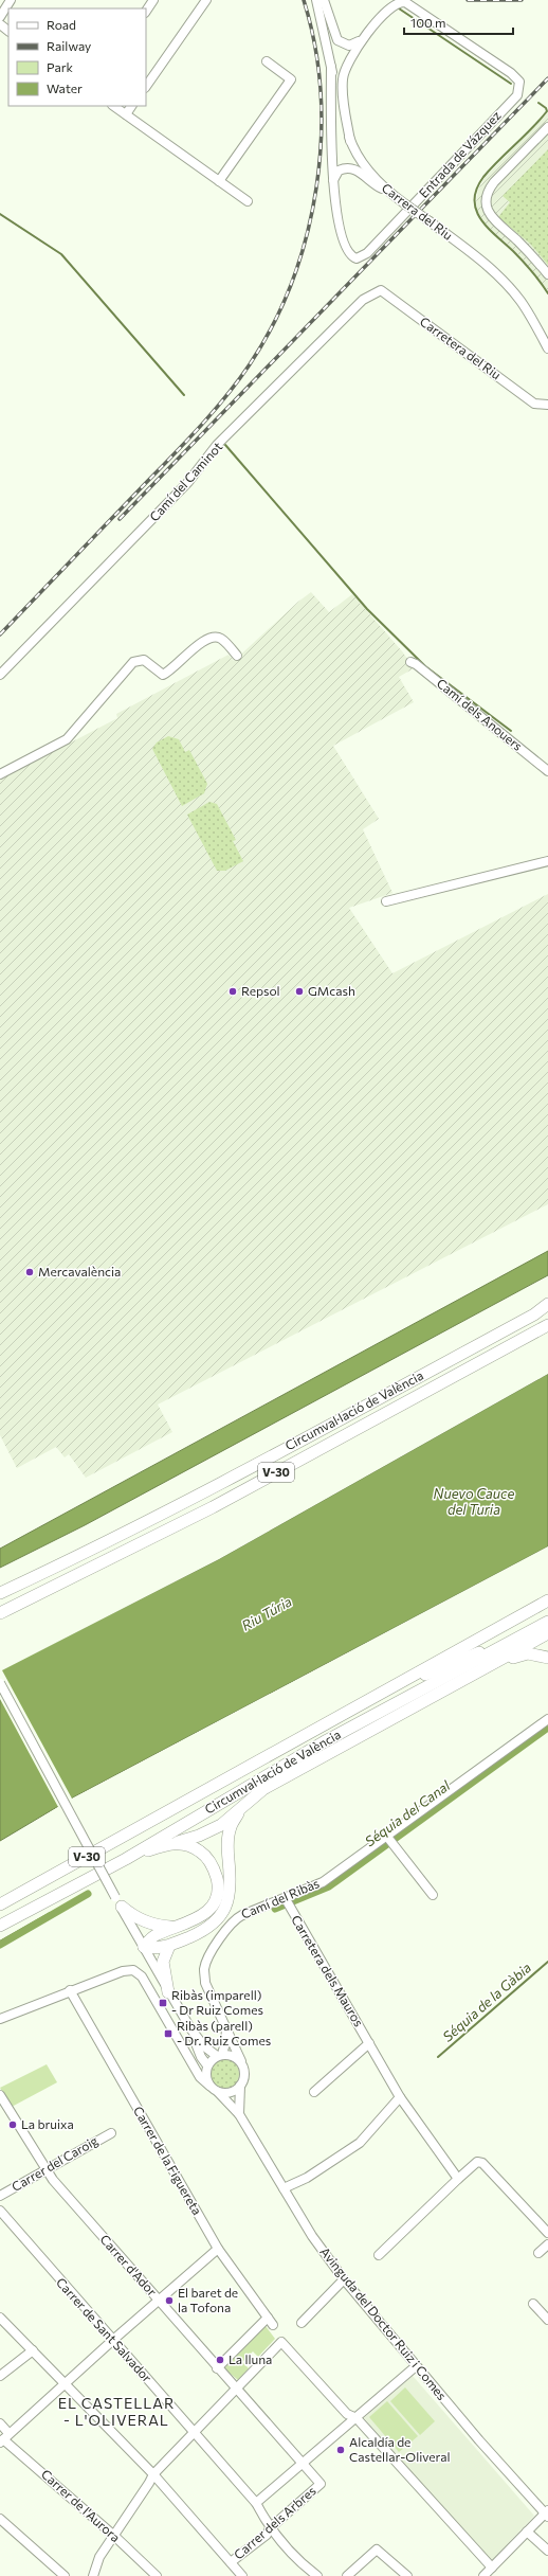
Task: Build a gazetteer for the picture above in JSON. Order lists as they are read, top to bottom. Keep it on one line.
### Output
{"streets":{"highway":["Circumval·lació de València","V-30"],"street":["Entrada de Vázquez","Carrera del Riu","Carretera del Riu","Camí del Caminot","Camí dels Anouers","Camí del Ribàs","Carretera dels Mauros","Carrer de la Figuereta","Carrer del Caroig","Carrer d'Ador","Avinguda del Doctor Ruiz i Comes","Carrer de Sant Salvador","Carrer de l'Aurora","Carrer dels Arbres"]},"crossings":[["Entrada de Vázquez","Carrera del Riu"],["Carretera del Riu","Camí del Caminot"],["Camí del Ribàs","Carretera dels Mauros"],["Camí del Ribàs","Avinguda del Doctor Ruiz i Comes"],["Carrer del Caroig","Carrer d'Ador"],["Carrer d'Ador","Carrer dels Arbres"],["Carrer de Sant Salvador","Carrer dels Arbres"]],"districts":["EL CASTELLAR - L'OLIVERAL"],"water":["Nuevo Cauce del Turia","Riu Túria","Séquia del Canal","Séquia de la Gàbia"],"places":{"other":["Repsol","GMcash","Mercavalència","La bruixa","El baret de la Tofona","La lluna","Alcaldía de Castellar-Oliveral"],"transit":["Ribàs (imparell) - Dr Ruiz Comes","Ribàs (parell) - Dr. Ruiz Comes"]},"legend":["Road","Railway","Park","Water"],"scale_bar":"100 m"}
